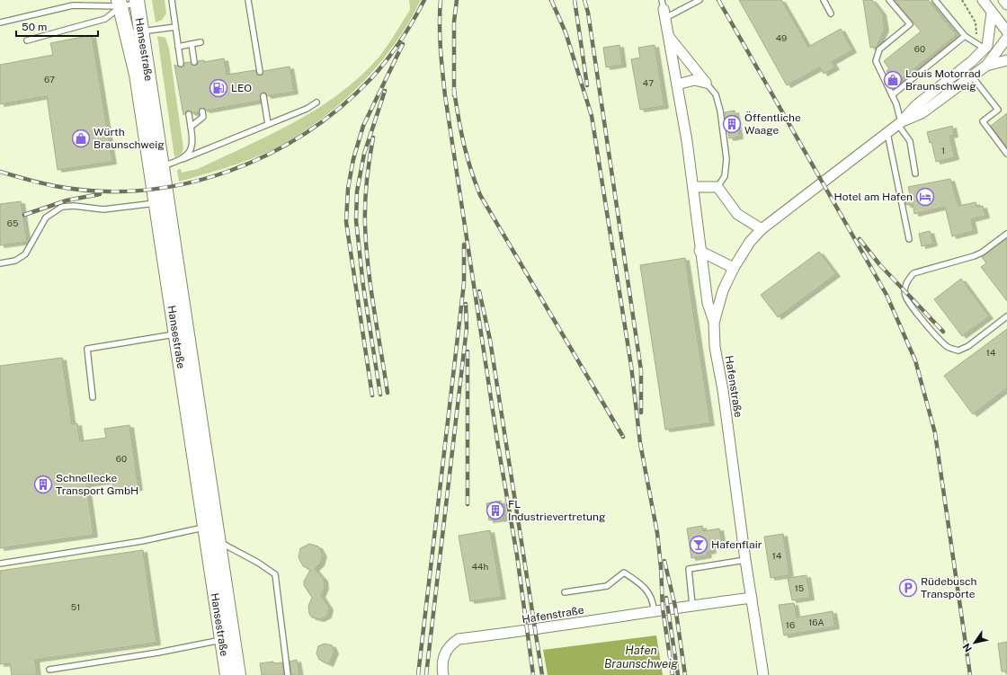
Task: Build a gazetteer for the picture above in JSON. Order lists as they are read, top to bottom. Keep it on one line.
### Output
{"streets":{"main road":["Hansestraße"],"street":["Hafenstraße"]},"water":["Hafen Braunschweig"],"places":{"shop":["Louis Motorrad Braunschweig","Würth Braunschweig"],"fuel station":["LEO"],"building":["Öffentliche Waage","Schnellecke Transport GmbH","FL Industrievertretung"],"hotel":["Hotel am Hafen"],"bar":["Hafenflair"],"parking":["Rüdebusch Transporte"]},"house_numbers":["49","60","67","47","1","65","14","60","14","44h","15","51","16A","16"],"scale_bar":"50 m","north":"bottom left"}
